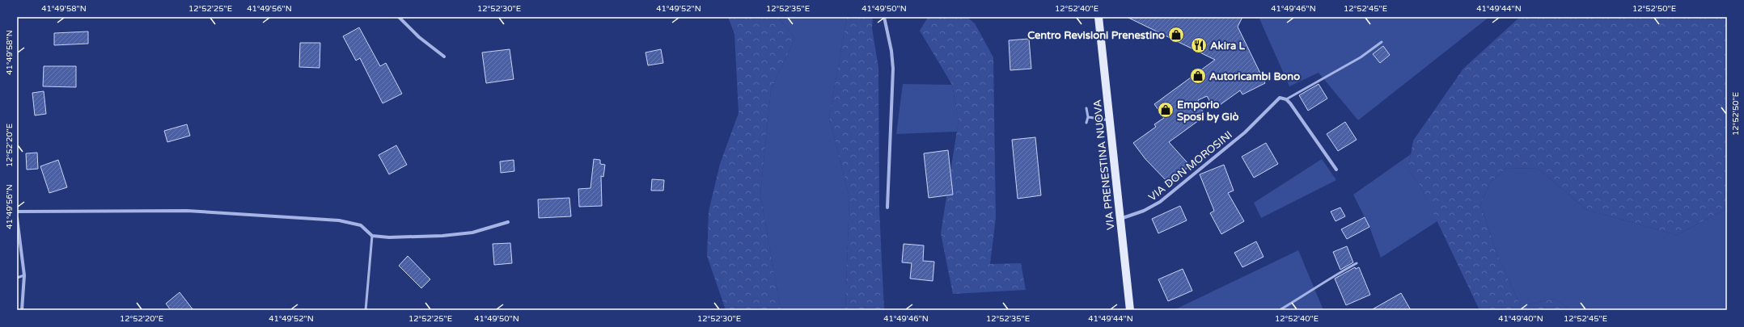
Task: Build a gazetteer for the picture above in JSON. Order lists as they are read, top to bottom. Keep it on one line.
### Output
{"streets":{"main road":["VIA PRENESTINA NUOVA"],"street":["VIA DON MOROSINI"]},"crossings":[["VIA PRENESTINA NUOVA","VIA DON MOROSINI"]],"places":{"shop":["Centro Revisioni Prenestino","Autoricambi Bono","Emporio Sposi by Giò"],"restaurant":["Akira L"]},"coordinates":["41°49'58\"N","12°52'25\"E","41°49'56\"N","12°52'30\"E","41°49'52\"N","12°52'35\"E","41°49'50\"N","12°52'40\"E","41°49'46\"N","12°52'45\"E","41°49'44\"N","12°52'50\"E","12°52'20\"E","41°49'40\"N"]}
